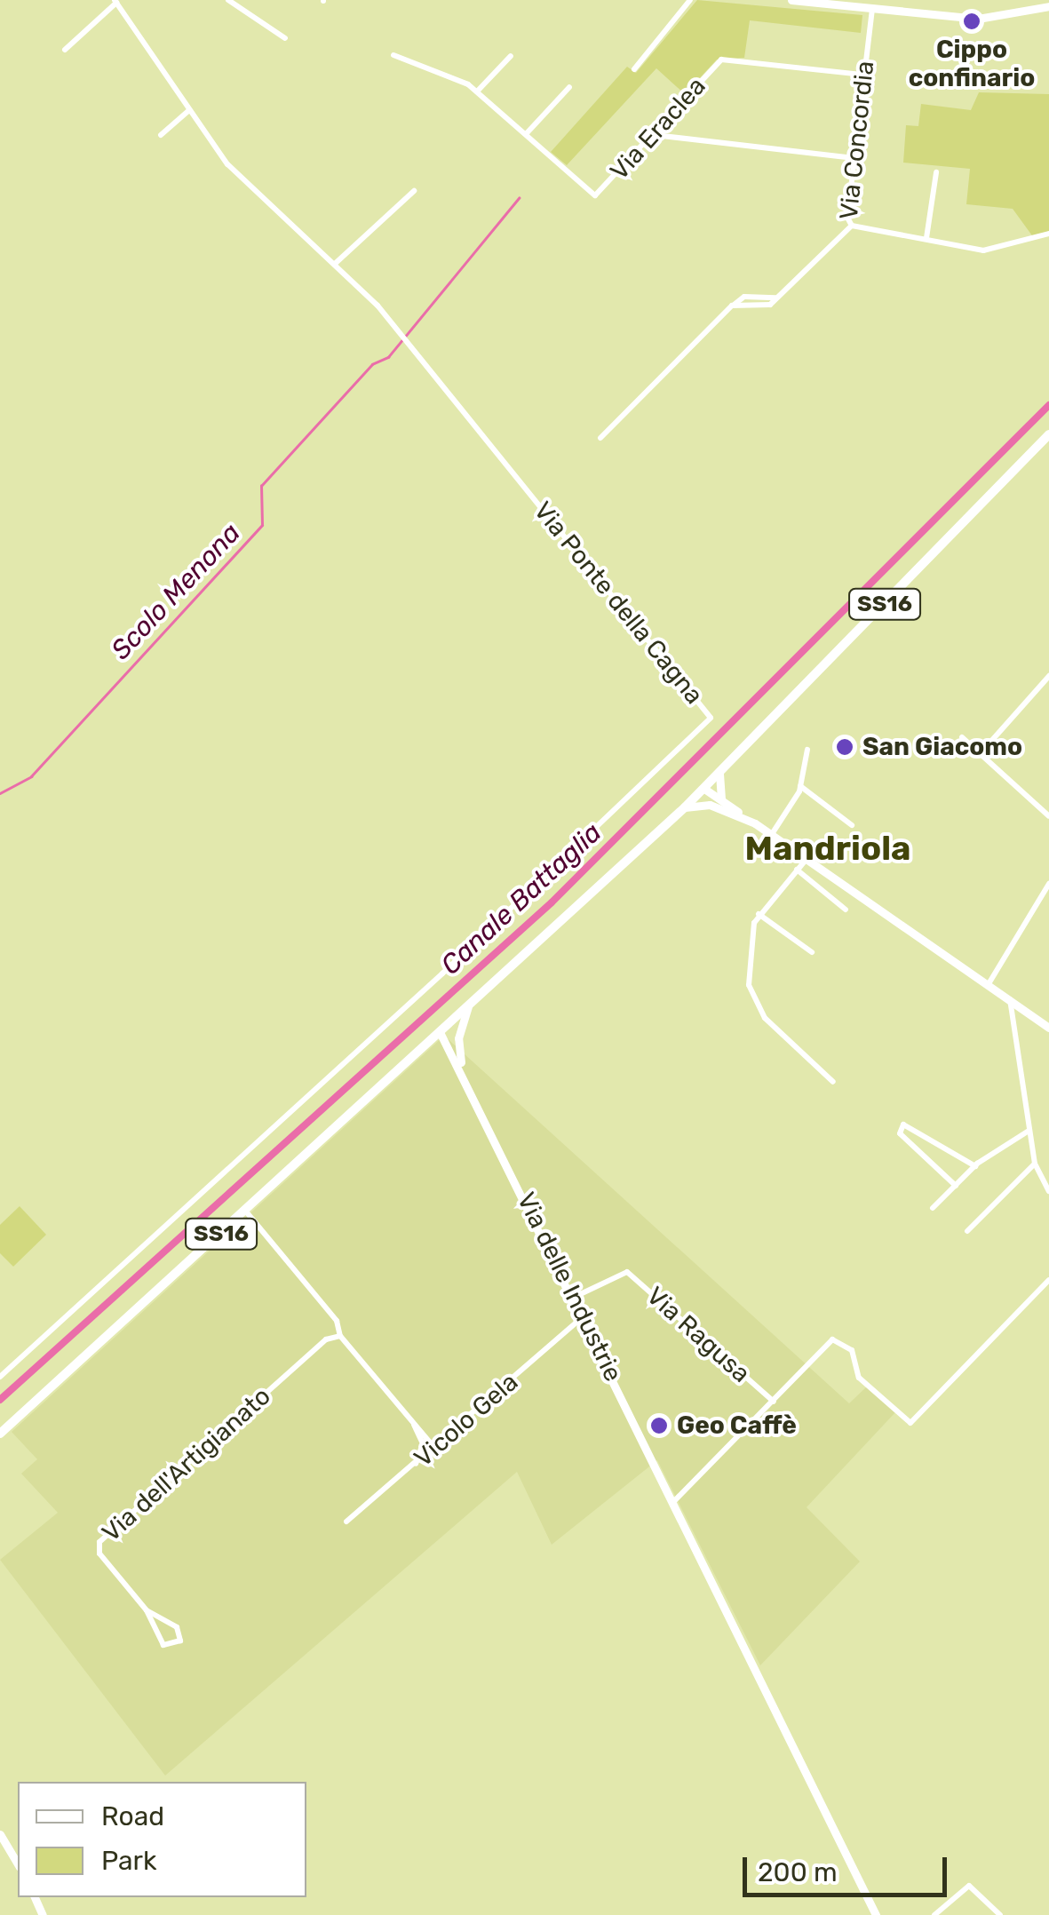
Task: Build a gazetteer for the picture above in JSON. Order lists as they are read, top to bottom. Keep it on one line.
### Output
{"streets":{"main road":["SS16"],"street":["Via Eraclea","Via Concordia","Via Ponte della Cagna","Via delle Industrie","Via Ragusa","Vicolo Gela","Via dell'Artigianato"]},"crossings":[["Via Eraclea","Via Concordia"],["SS16","Via delle Industrie"],["Via delle Industrie","Via Ragusa"],["Via delle Industrie","Vicolo Gela"]],"districts":["Mandriola"],"water":["Scolo Menona","Canale Battaglia"],"places":["Cippo confinario","San Giacomo","Geo Caffè"],"legend":["Road","Park"],"scale_bar":"200 m"}
